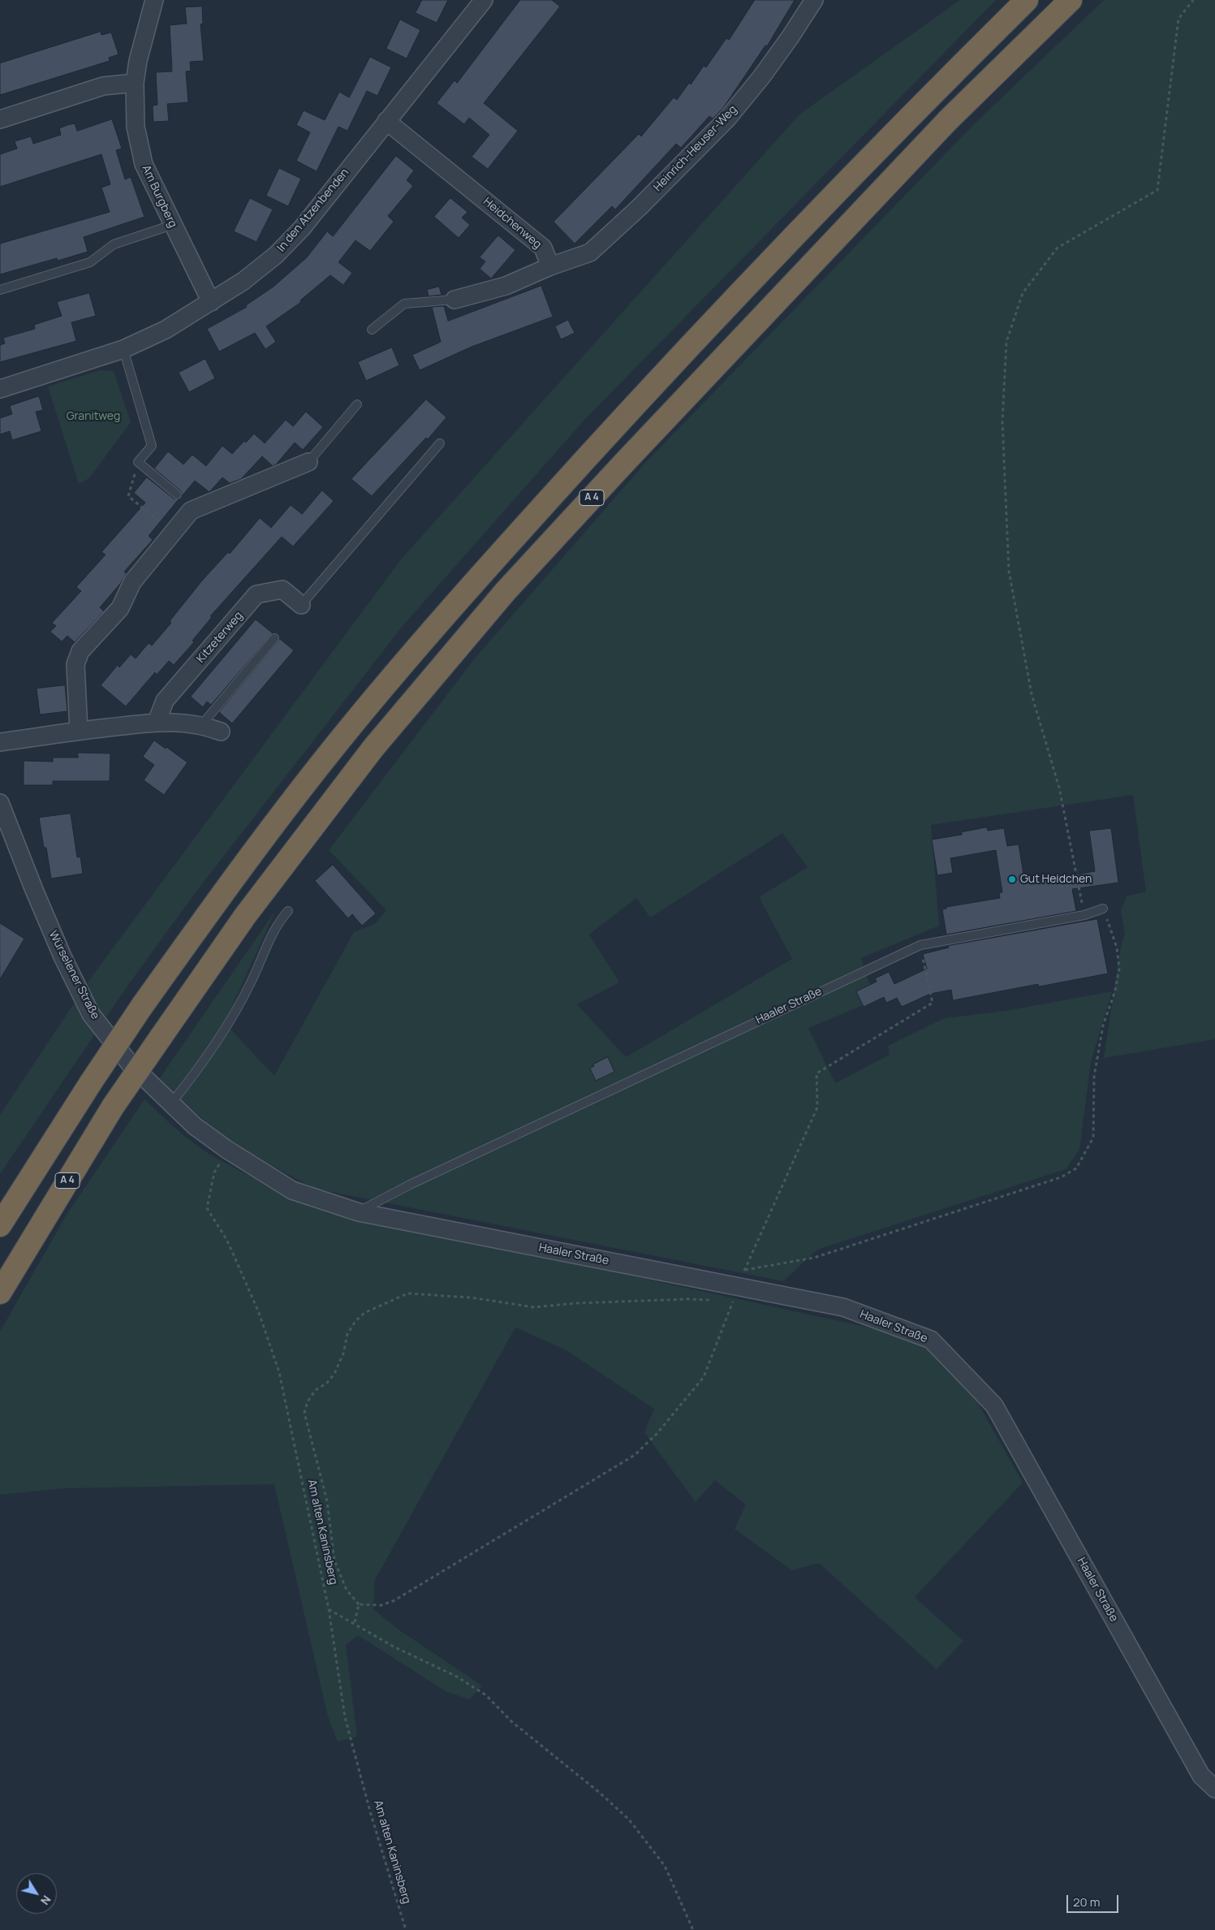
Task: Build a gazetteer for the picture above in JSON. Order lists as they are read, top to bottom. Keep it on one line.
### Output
{"streets":{"highway":["A 4"],"street":["Heinrich-Heuser-Weg","Am Burgberg","In den Atzenbenden","Heidchenweg","Kitzeterweg","Würselener Straße","Haaler Straße"],"path":["Am alten Kaninsberg"]},"crossings":[["Heinrich-Heuser-Weg","Heidchenweg"],["Am Burgberg","In den Atzenbenden"],["In den Atzenbenden","Heidchenweg"],["Würselener Straße","Haaler Straße"],["Würselener Straße","Am alten Kaninsberg"],["Haaler Straße","Am alten Kaninsberg"]],"parks":["Granitweg"],"places":["Gut Heidchen"],"scale_bar":"20 m","north":"bottom right"}
